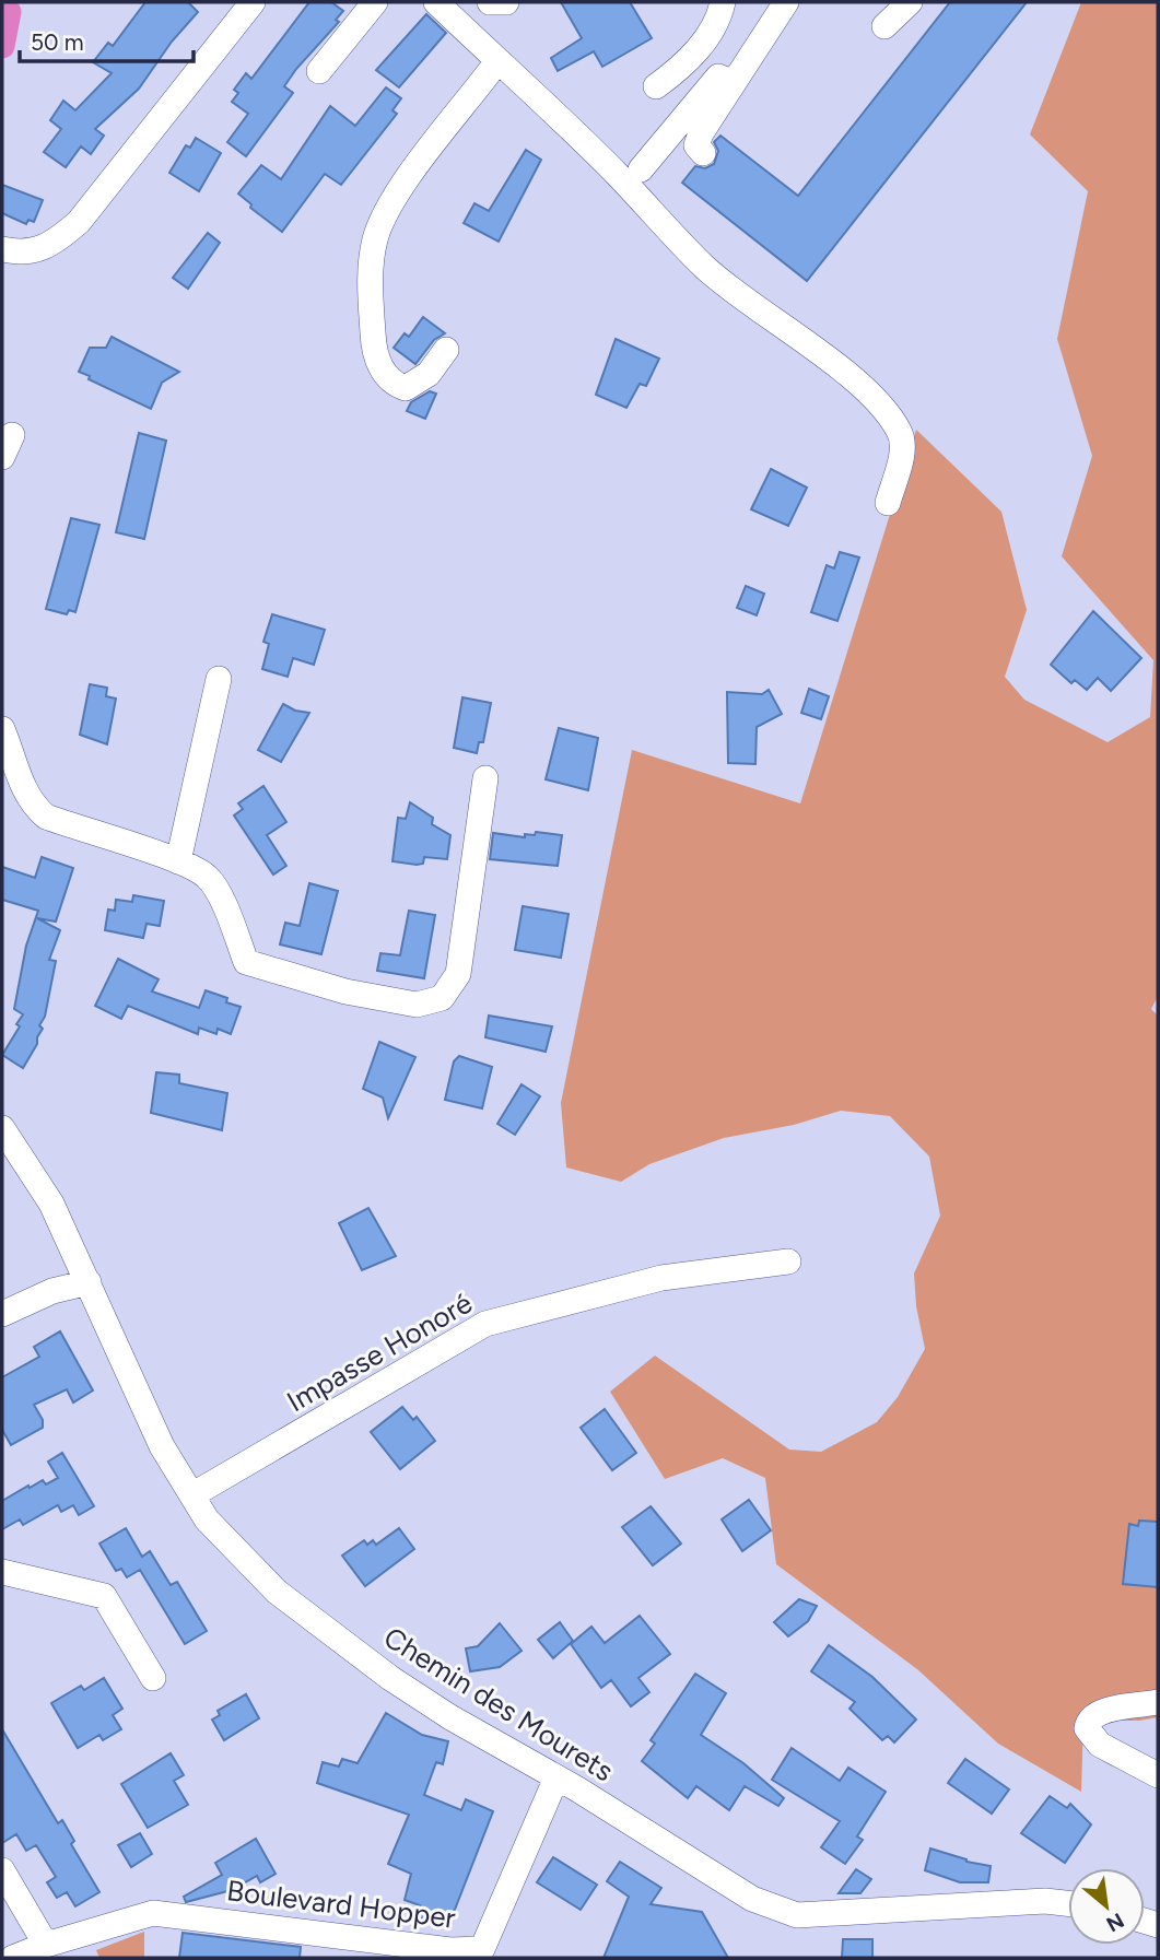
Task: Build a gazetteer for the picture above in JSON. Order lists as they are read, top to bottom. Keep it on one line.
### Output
{"streets":{"street":["Impasse Honoré","Chemin des Mourets","Boulevard Hopper"]},"crossings":[["Impasse Honoré","Chemin des Mourets"],["Chemin des Mourets","Boulevard Hopper"]],"scale_bar":"50 m","north":"bottom right"}
